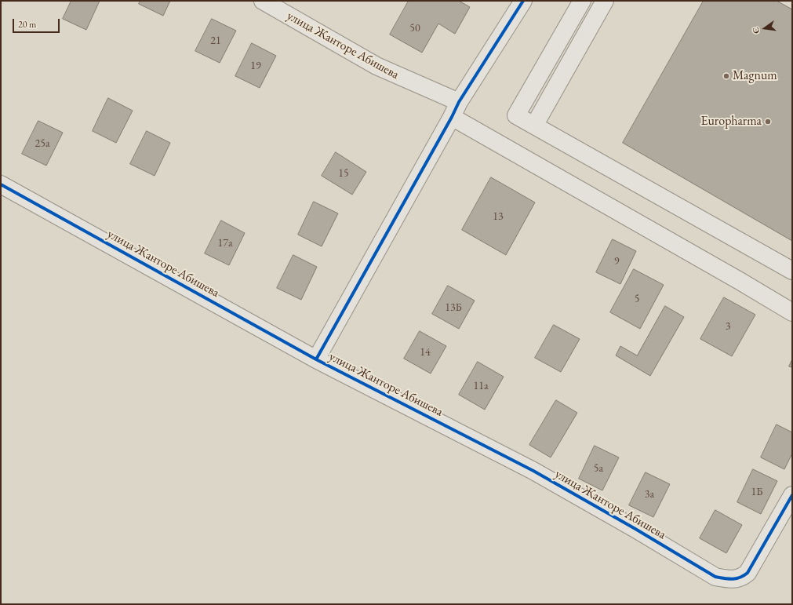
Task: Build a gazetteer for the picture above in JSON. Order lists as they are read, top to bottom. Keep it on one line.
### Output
{"streets":{"street":["улица Жанторе Абишева"]},"places":["Magnum","Europharma"],"house_numbers":["50","21","19","25а","15","13","17а","9","5","13Б","3","14","11а","5а","1Б","3а"],"scale_bar":"20 m","north":"left"}
